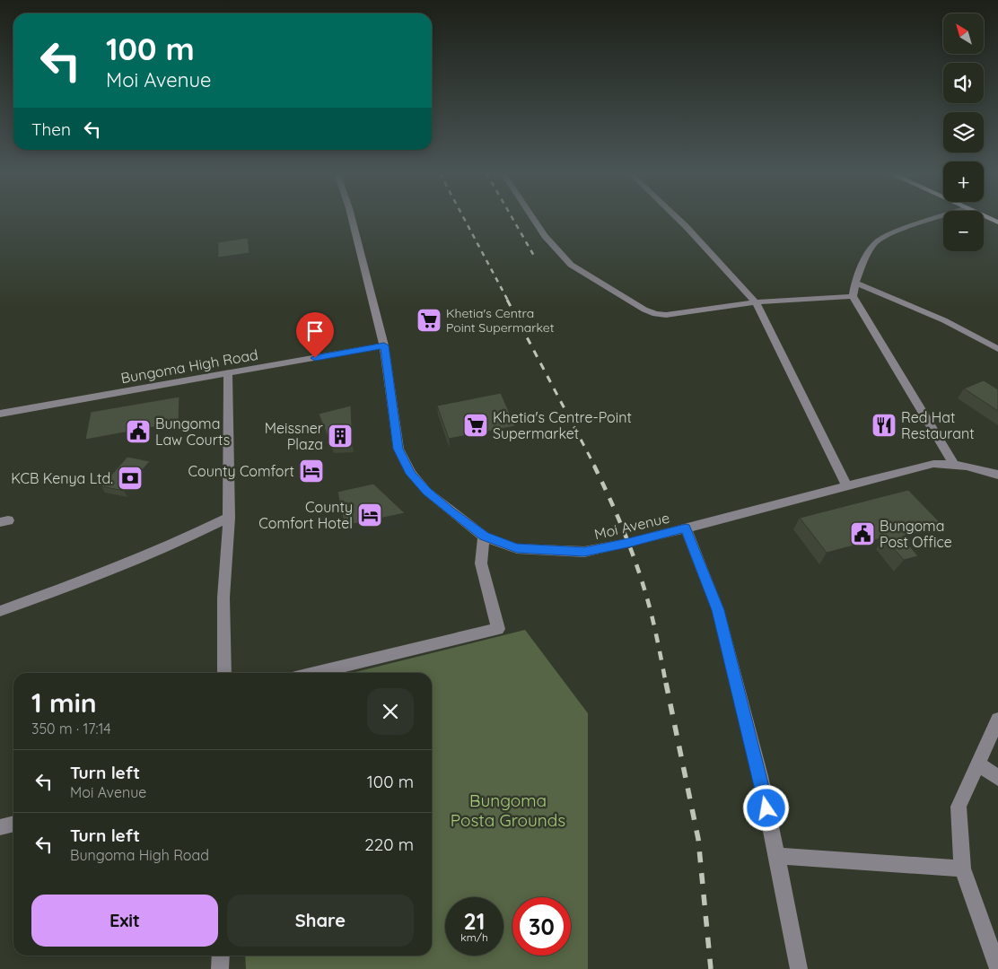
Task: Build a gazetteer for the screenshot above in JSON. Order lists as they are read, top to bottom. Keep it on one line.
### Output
{"streets":{"street":["Bungoma High Road","Moi Avenue"]},"crossings":[["Bungoma High Road","Moi Avenue"]],"parks":["Bungoma Posta Grounds"],"places":{"supermarket":["Khetia's Centra Point Supermarket","Khetia's Centre-Point Supermarket"],"restaurant":["Red Hat Restaurant"],"public building":["Bungoma Law Courts","Bungoma Post Office"],"building":["Meissner Plaza"],"hotel":["County Comfort","County Comfort Hotel"],"bank":["KCB Kenya Ltd."]},"north":"top left","page":{"map_buttons":["+","−"],"turn":["100 m","Moi Avenue"],"then":"Then","heading":["1 min","350 m · 17:14"],"list":[{"name":"Turn left","note":"Moi Avenue","value":"100 m"},{"name":"Turn left","note":"Bungoma High Road","value":"220 m"}],"buttons":["Exit","Share"],"speed":"21 km/h","limit":"30"}}
